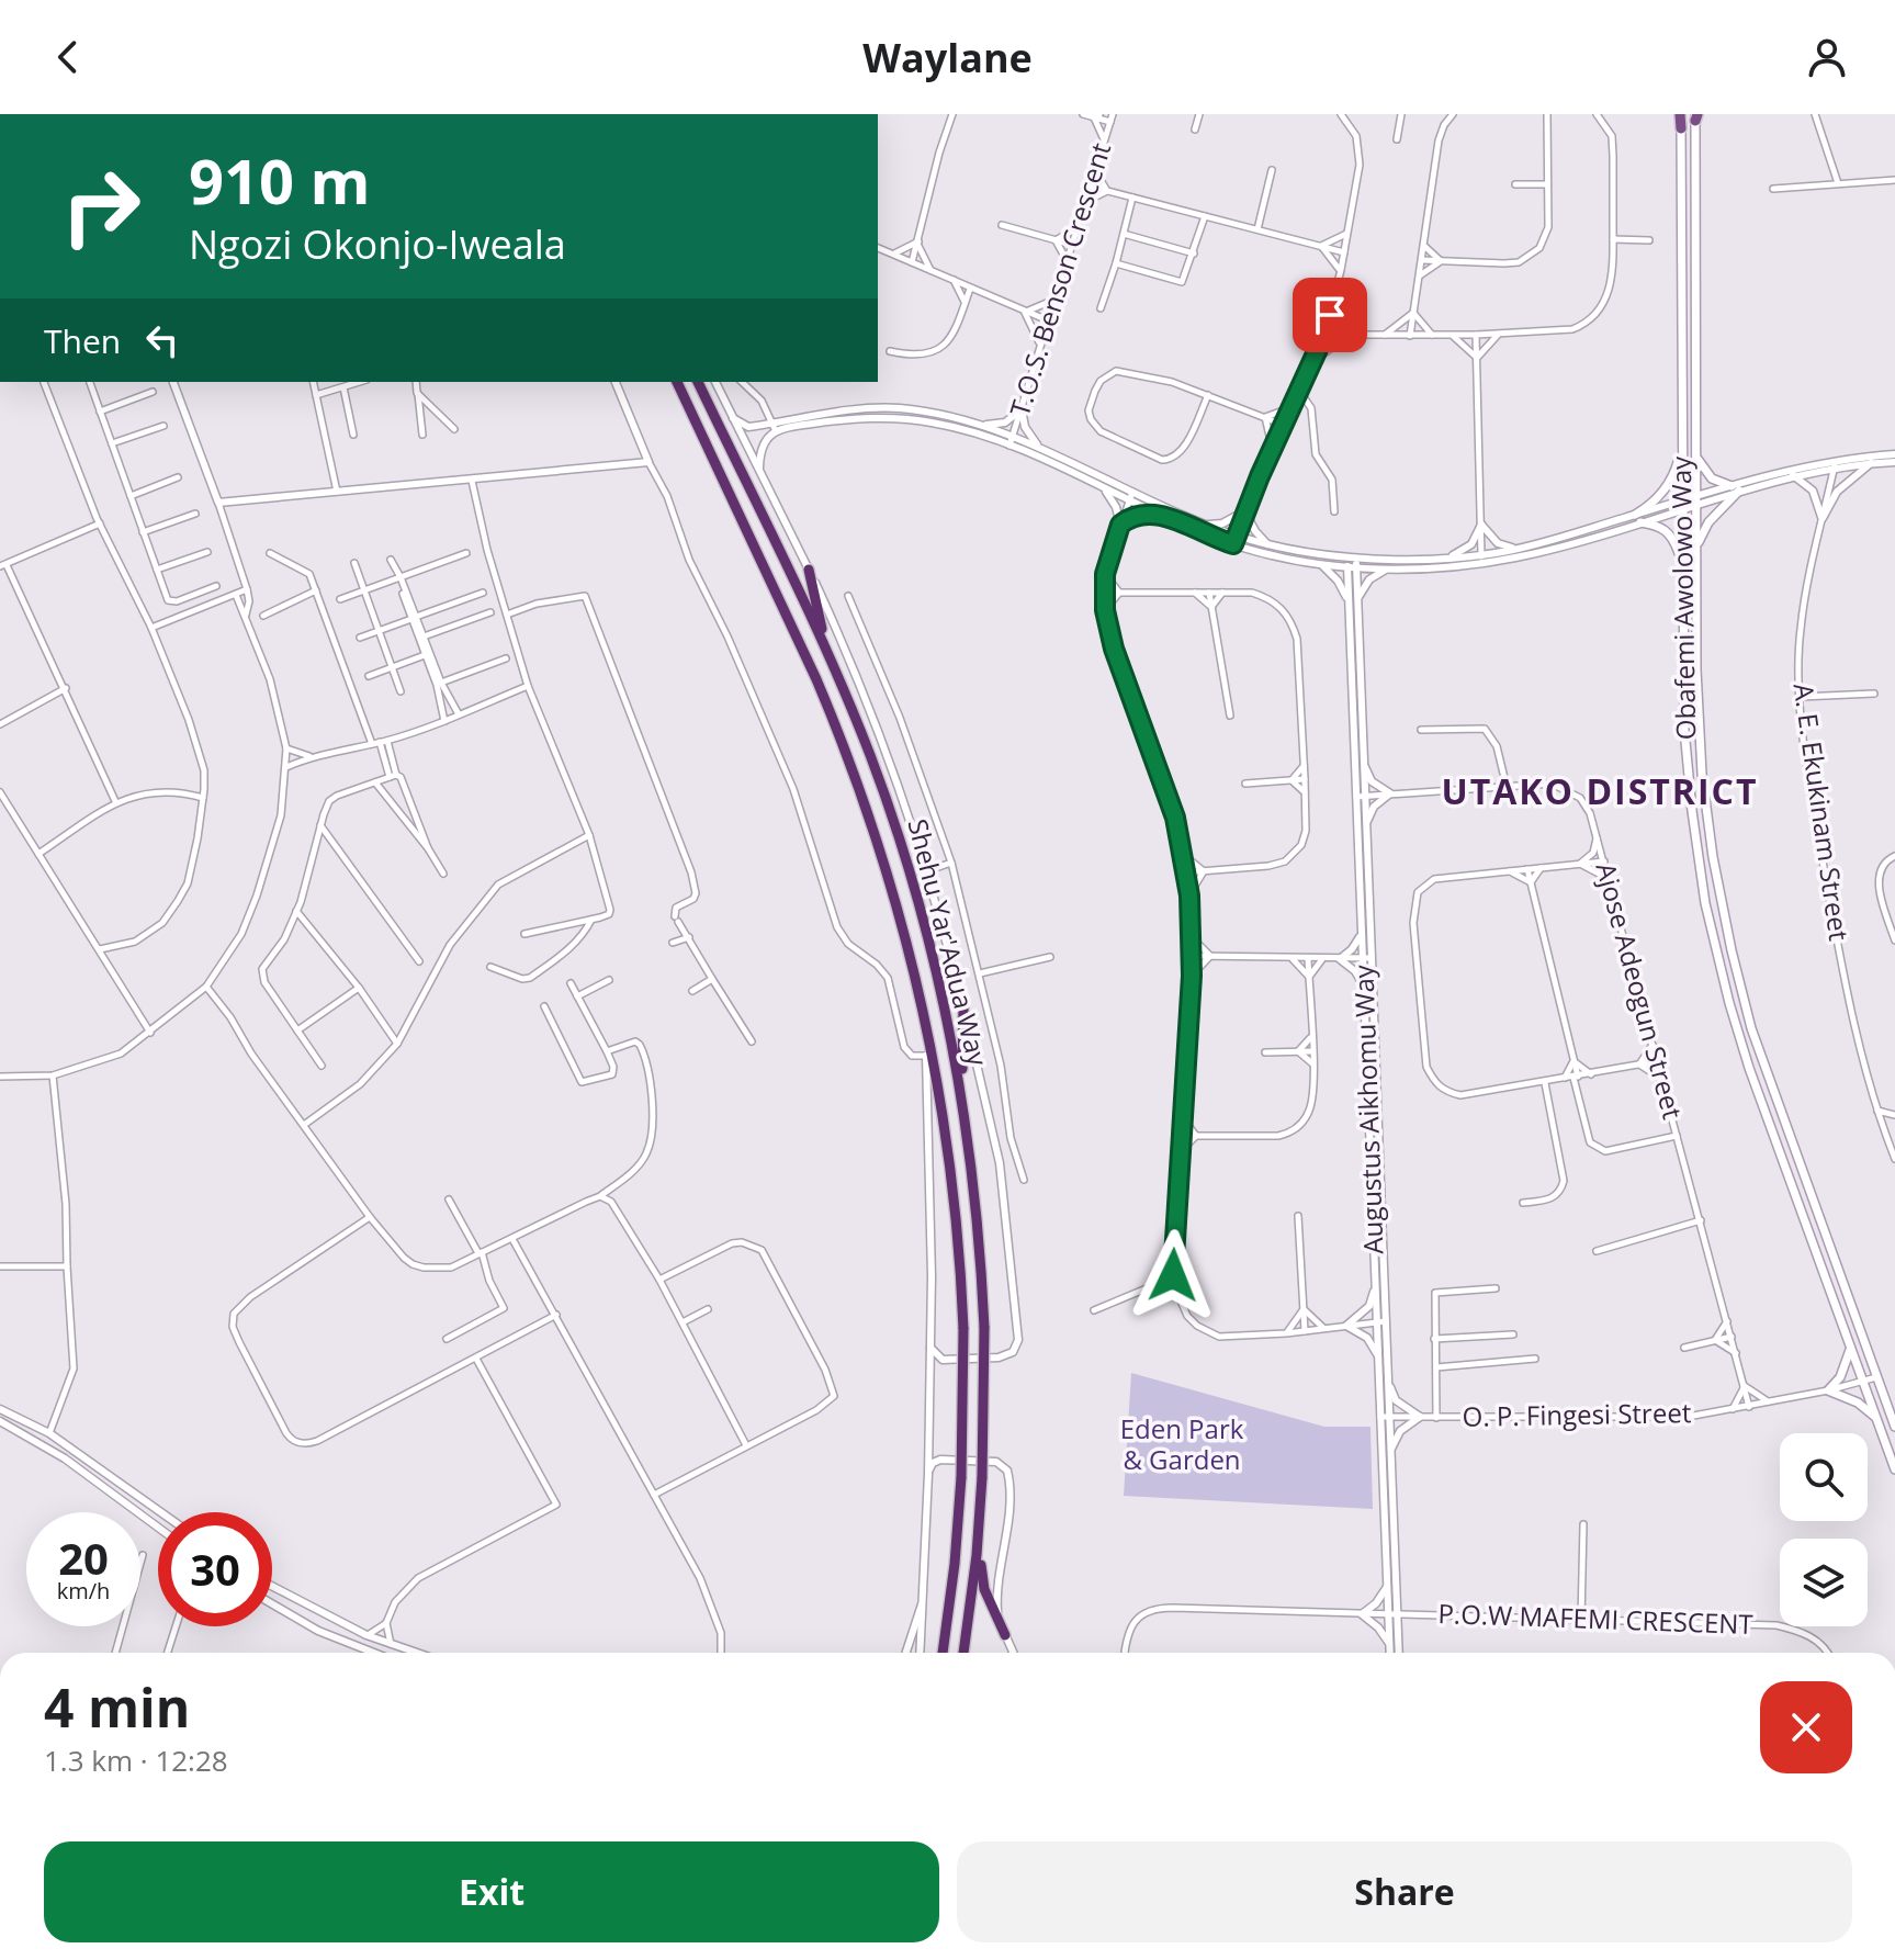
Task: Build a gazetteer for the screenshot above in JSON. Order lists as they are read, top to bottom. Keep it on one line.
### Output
{"streets":{"highway":["Shehu Yar'Adua Way"],"main road":["Obafemi Awolowo Way"],"street":["T.O.S. Benson Crescent","A. E. Ekukinam Street","Ajose Adeogun Street","Augustus Aikhomu Way","O. P. Fingesi Street","P.O.W MAFEMI CRESCENT"]},"crossings":[["Obafemi Awolowo Way","O. P. Fingesi Street"],["Ajose Adeogun Street","Augustus Aikhomu Way"],["Ajose Adeogun Street","O. P. Fingesi Street"],["Augustus Aikhomu Way","O. P. Fingesi Street"],["Augustus Aikhomu Way","P.O.W MAFEMI CRESCENT"]],"districts":["UTAKO DISTRICT"],"parks":["Eden Park & Garden"],"page":{"header":"Waylane","turn":["910 m","Ngozi Okonjo-Iweala"],"then":"Then","speed":"20 km/h","limit":"30","heading":["4 min","1.3 km · 12:28"],"buttons":["Exit","Share"]}}
